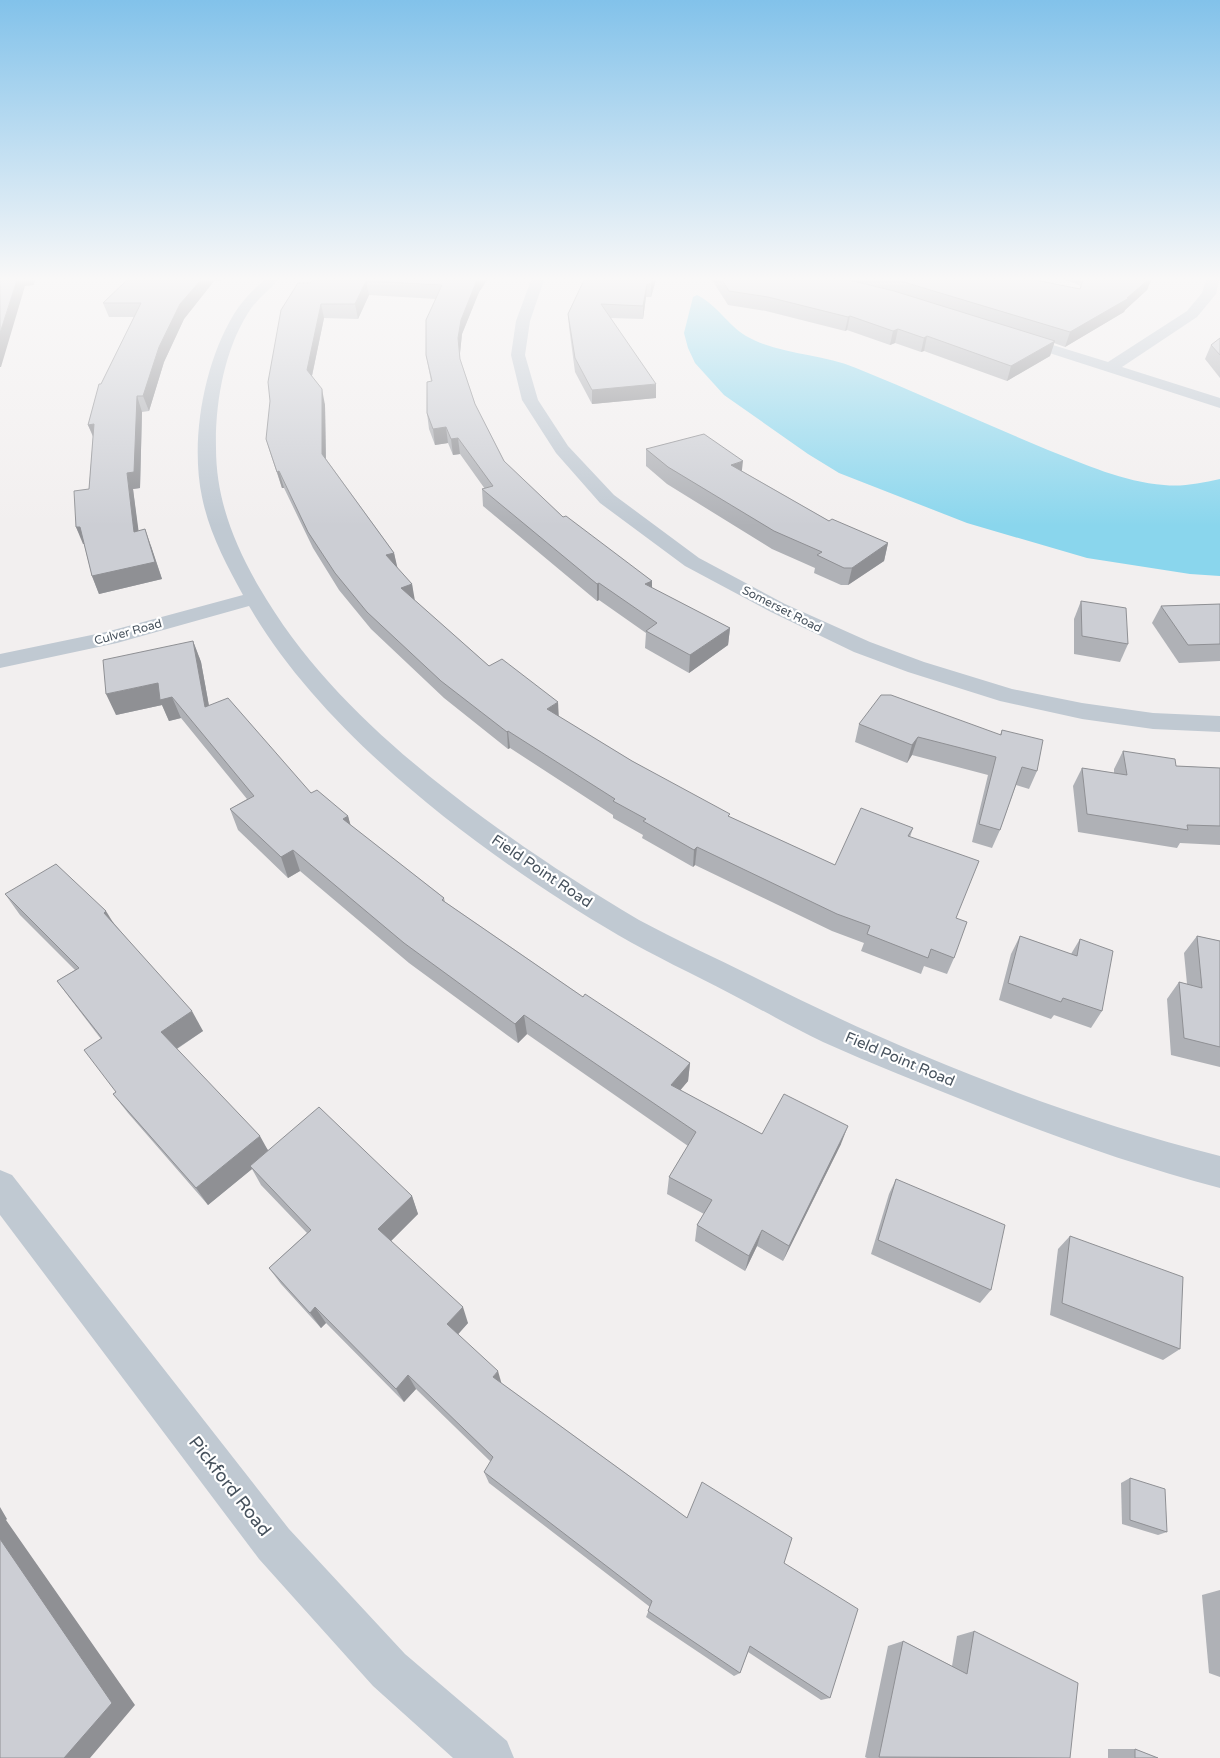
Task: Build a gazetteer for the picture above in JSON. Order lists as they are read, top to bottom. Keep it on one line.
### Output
{"streets":{"street":["Somerset Road","Culver Road","Field Point Road","Pickford Road"]},"crossings":[["Culver Road","Field Point Road"]]}
